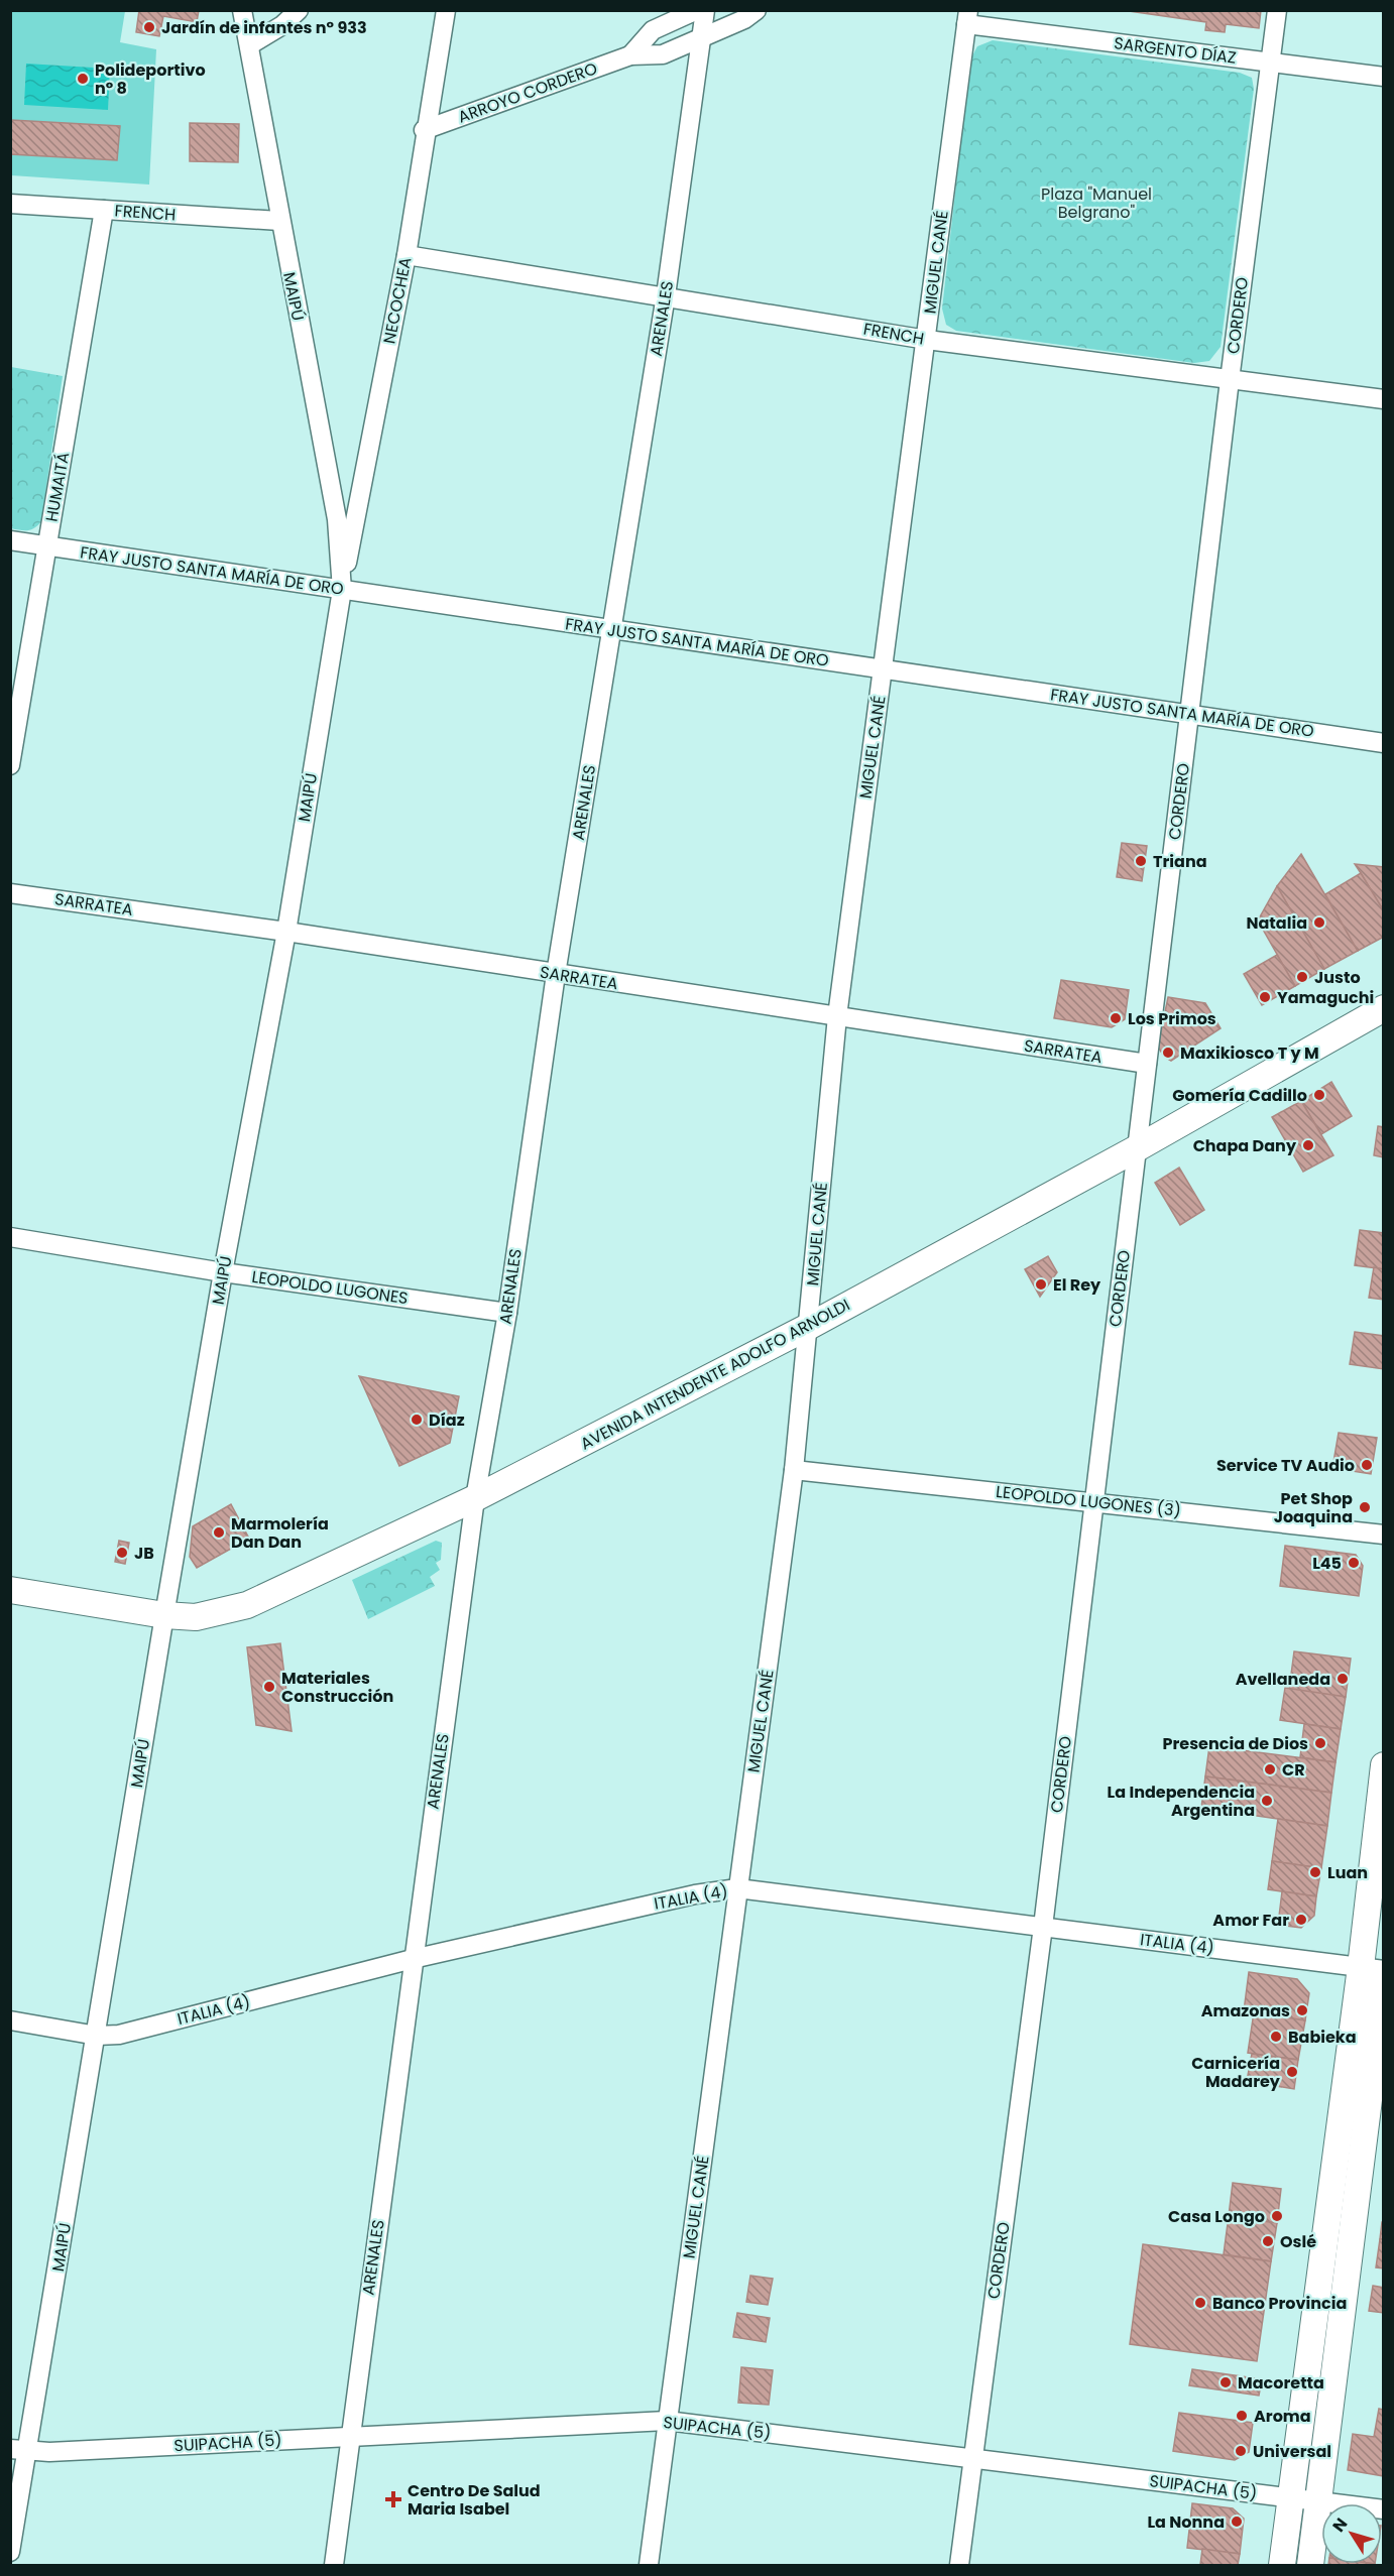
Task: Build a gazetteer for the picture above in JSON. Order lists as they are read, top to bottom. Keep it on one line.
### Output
{"streets":{"main road":["AVENIDA INTENDENTE ADOLFO ARNOLDI"],"street":["SARGENTO DÍAZ","ARROYO CORDERO","FRENCH","MIGUEL CANÉ","MAIPÚ","NECOCHEA","CORDERO","ARENALES","HUMAITÁ","FRAY JUSTO SANTA MARÍA DE ORO","SARRATEA","LEOPOLDO LUGONES","LEOPOLDO LUGONES (3)","ITALIA (4)","SUIPACHA (5)"]},"crossings":[["SARGENTO DÍAZ","MIGUEL CANÉ"],["SARGENTO DÍAZ","CORDERO"],["ARROYO CORDERO","NECOCHEA"],["ARROYO CORDERO","ARENALES"],["FRENCH","MIGUEL CANÉ"],["FRENCH","MAIPÚ"],["FRENCH","NECOCHEA"],["FRENCH","CORDERO"],["FRENCH","ARENALES"],["FRENCH","HUMAITÁ"],["MIGUEL CANÉ","FRAY JUSTO SANTA MARÍA DE ORO"],["MIGUEL CANÉ","SARRATEA"],["MIGUEL CANÉ","AVENIDA INTENDENTE ADOLFO ARNOLDI"],["MIGUEL CANÉ","LEOPOLDO LUGONES (3)"],["MIGUEL CANÉ","ITALIA (4)"],["MIGUEL CANÉ","SUIPACHA (5)"],["MAIPÚ","NECOCHEA"],["MAIPÚ","FRAY JUSTO SANTA MARÍA DE ORO"],["MAIPÚ","SARRATEA"],["MAIPÚ","LEOPOLDO LUGONES"],["MAIPÚ","AVENIDA INTENDENTE ADOLFO ARNOLDI"],["MAIPÚ","ITALIA (4)"],["MAIPÚ","SUIPACHA (5)"],["NECOCHEA","FRAY JUSTO SANTA MARÍA DE ORO"],["CORDERO","FRAY JUSTO SANTA MARÍA DE ORO"],["CORDERO","SARRATEA"],["CORDERO","AVENIDA INTENDENTE ADOLFO ARNOLDI"],["CORDERO","LEOPOLDO LUGONES (3)"],["CORDERO","ITALIA (4)"],["CORDERO","SUIPACHA (5)"],["ARENALES","FRAY JUSTO SANTA MARÍA DE ORO"],["ARENALES","SARRATEA"],["ARENALES","LEOPOLDO LUGONES"],["ARENALES","AVENIDA INTENDENTE ADOLFO ARNOLDI"],["ARENALES","ITALIA (4)"],["ARENALES","SUIPACHA (5)"],["HUMAITÁ","FRAY JUSTO SANTA MARÍA DE ORO"]],"parks":["Plaza \"Manuel Belgrano\""],"places":{"other":["Jardín de infantes n° 933","Polideportivo n° 8","Triana","Natalia","Justo","Yamaguchi","Los Primos","Maxikiosco T y M","Gomería Cadillo","Chapa Dany","El Rey","Díaz","Service TV Audio","Pet Shop Joaquina","Marmolería Dan Dan","JB","L45","Avellaneda","Materiales Construcción","Presencia de Dios","CR","La Independencia Argentina","Luan","Amor Far","Amazonas","Babieka","Carnicería Madarey","Casa Longo","Oslé","Banco Provincia","Macoretta","Aroma","Universal","La Nonna"],"health":["Centro De Salud Maria Isabel"]},"north":"top left"}
